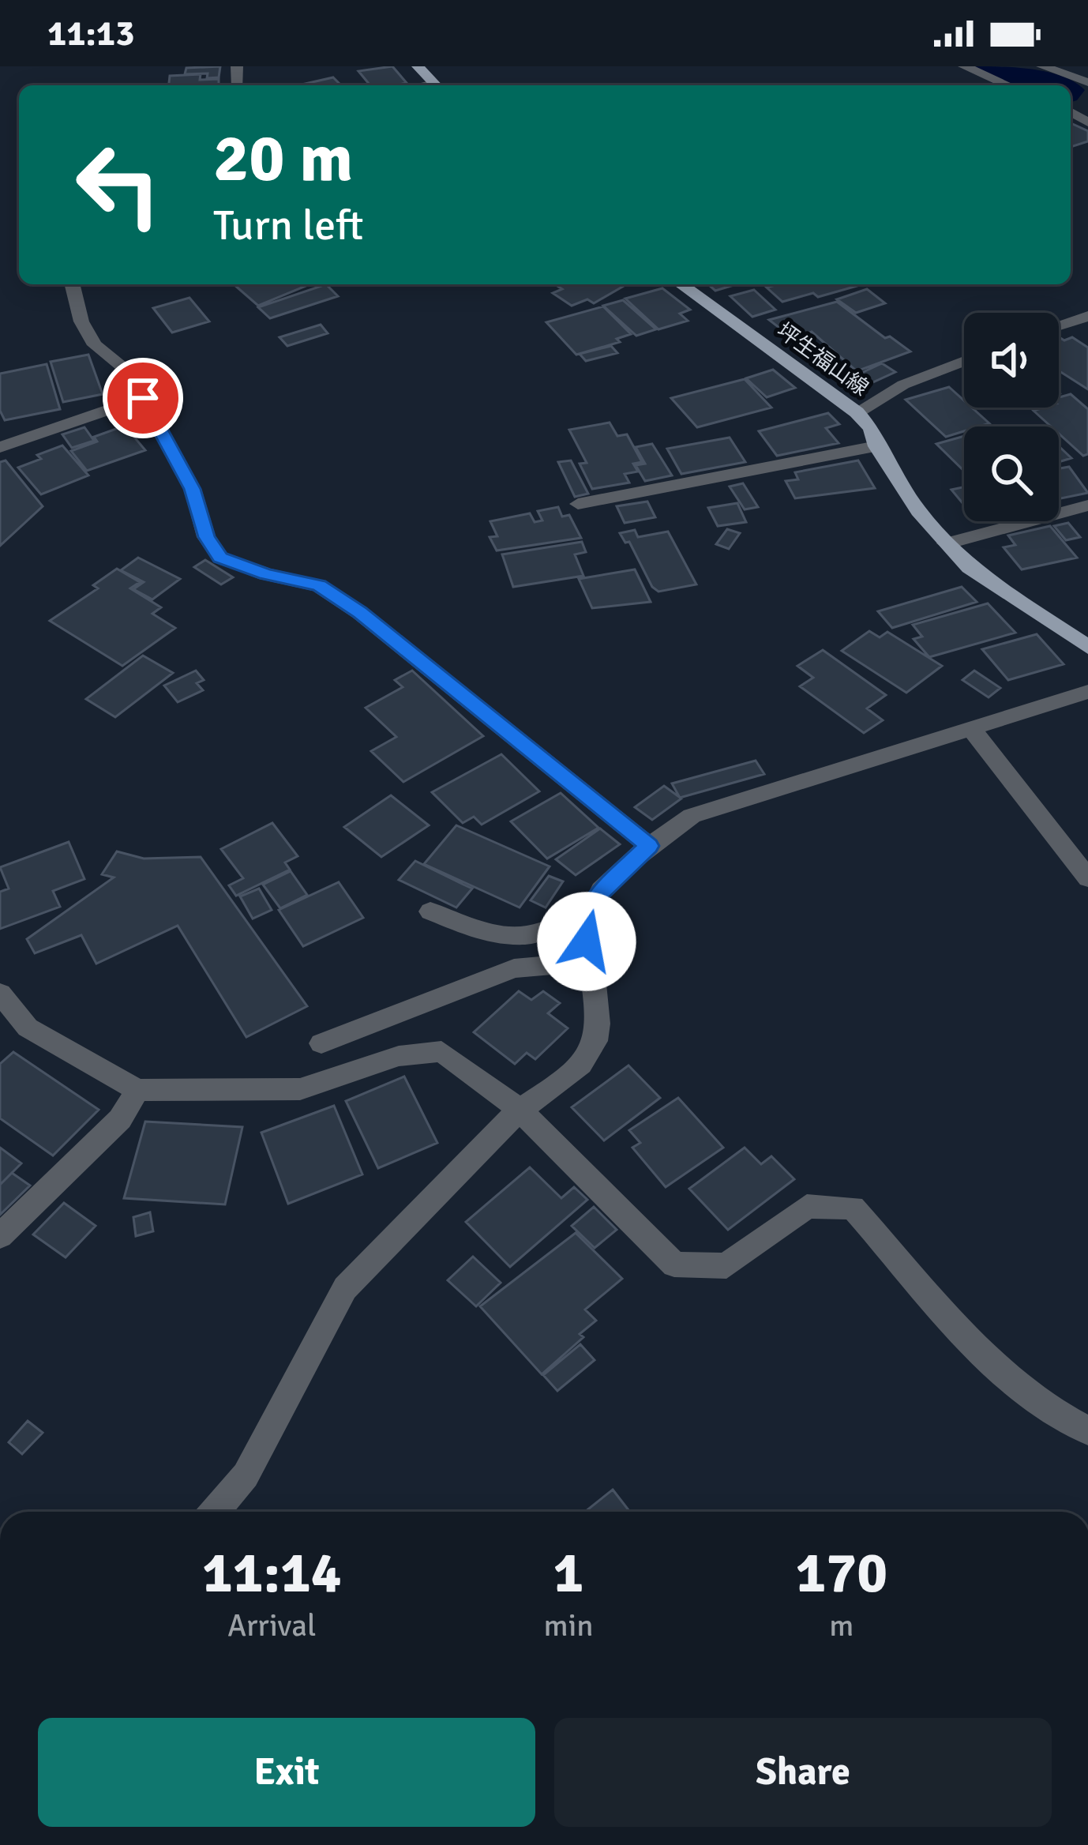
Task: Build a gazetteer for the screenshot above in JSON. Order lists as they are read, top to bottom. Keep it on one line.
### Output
{"streets":{"main road":["坪生福山線"]},"page":{"status":"11:13","turn":["20 m","Turn left"],"eta":["11:14","Arrival","1","min","170","m"],"buttons":["Exit","Share"]}}
